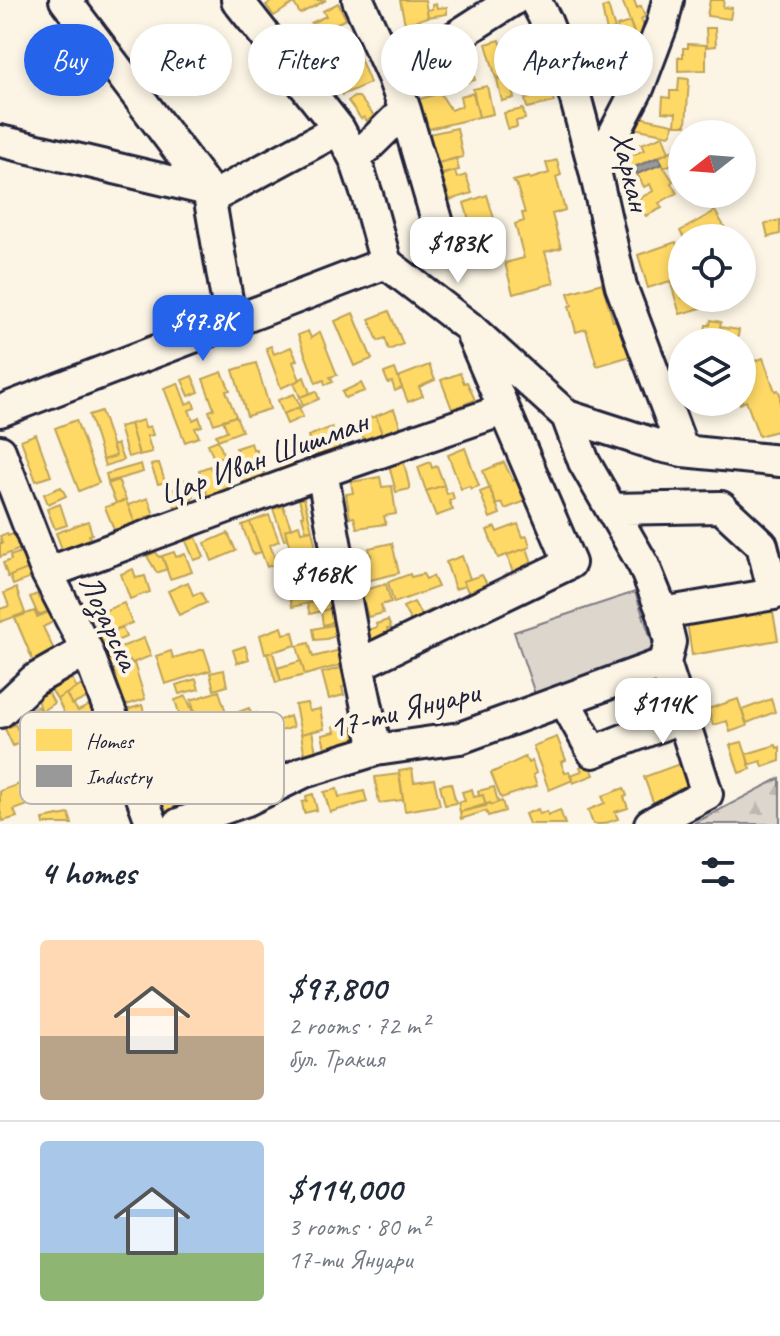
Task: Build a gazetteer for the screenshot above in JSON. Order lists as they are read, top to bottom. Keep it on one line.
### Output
{"streets":{"street":["Харкан","Цар Иван Шишман","Лозарска","17-ти Януари"]},"crossings":[["Цар Иван Шишман","Лозарска"],["Лозарска","17-ти Януари"]],"legend":["Homes","Industry"],"north":"left","page":{"chip":["Buy","Rent","Filters","New","Apartment"],"price":["$183K","$97.8K","$168K","$114K"],"heading":"4 homes","list":[{"name":"$97,800","note":"2 rooms · 72 m² · бул. Тракия"},{"name":"$114,000","note":"3 rooms · 80 m² · 17-ти Януари"}]}}
